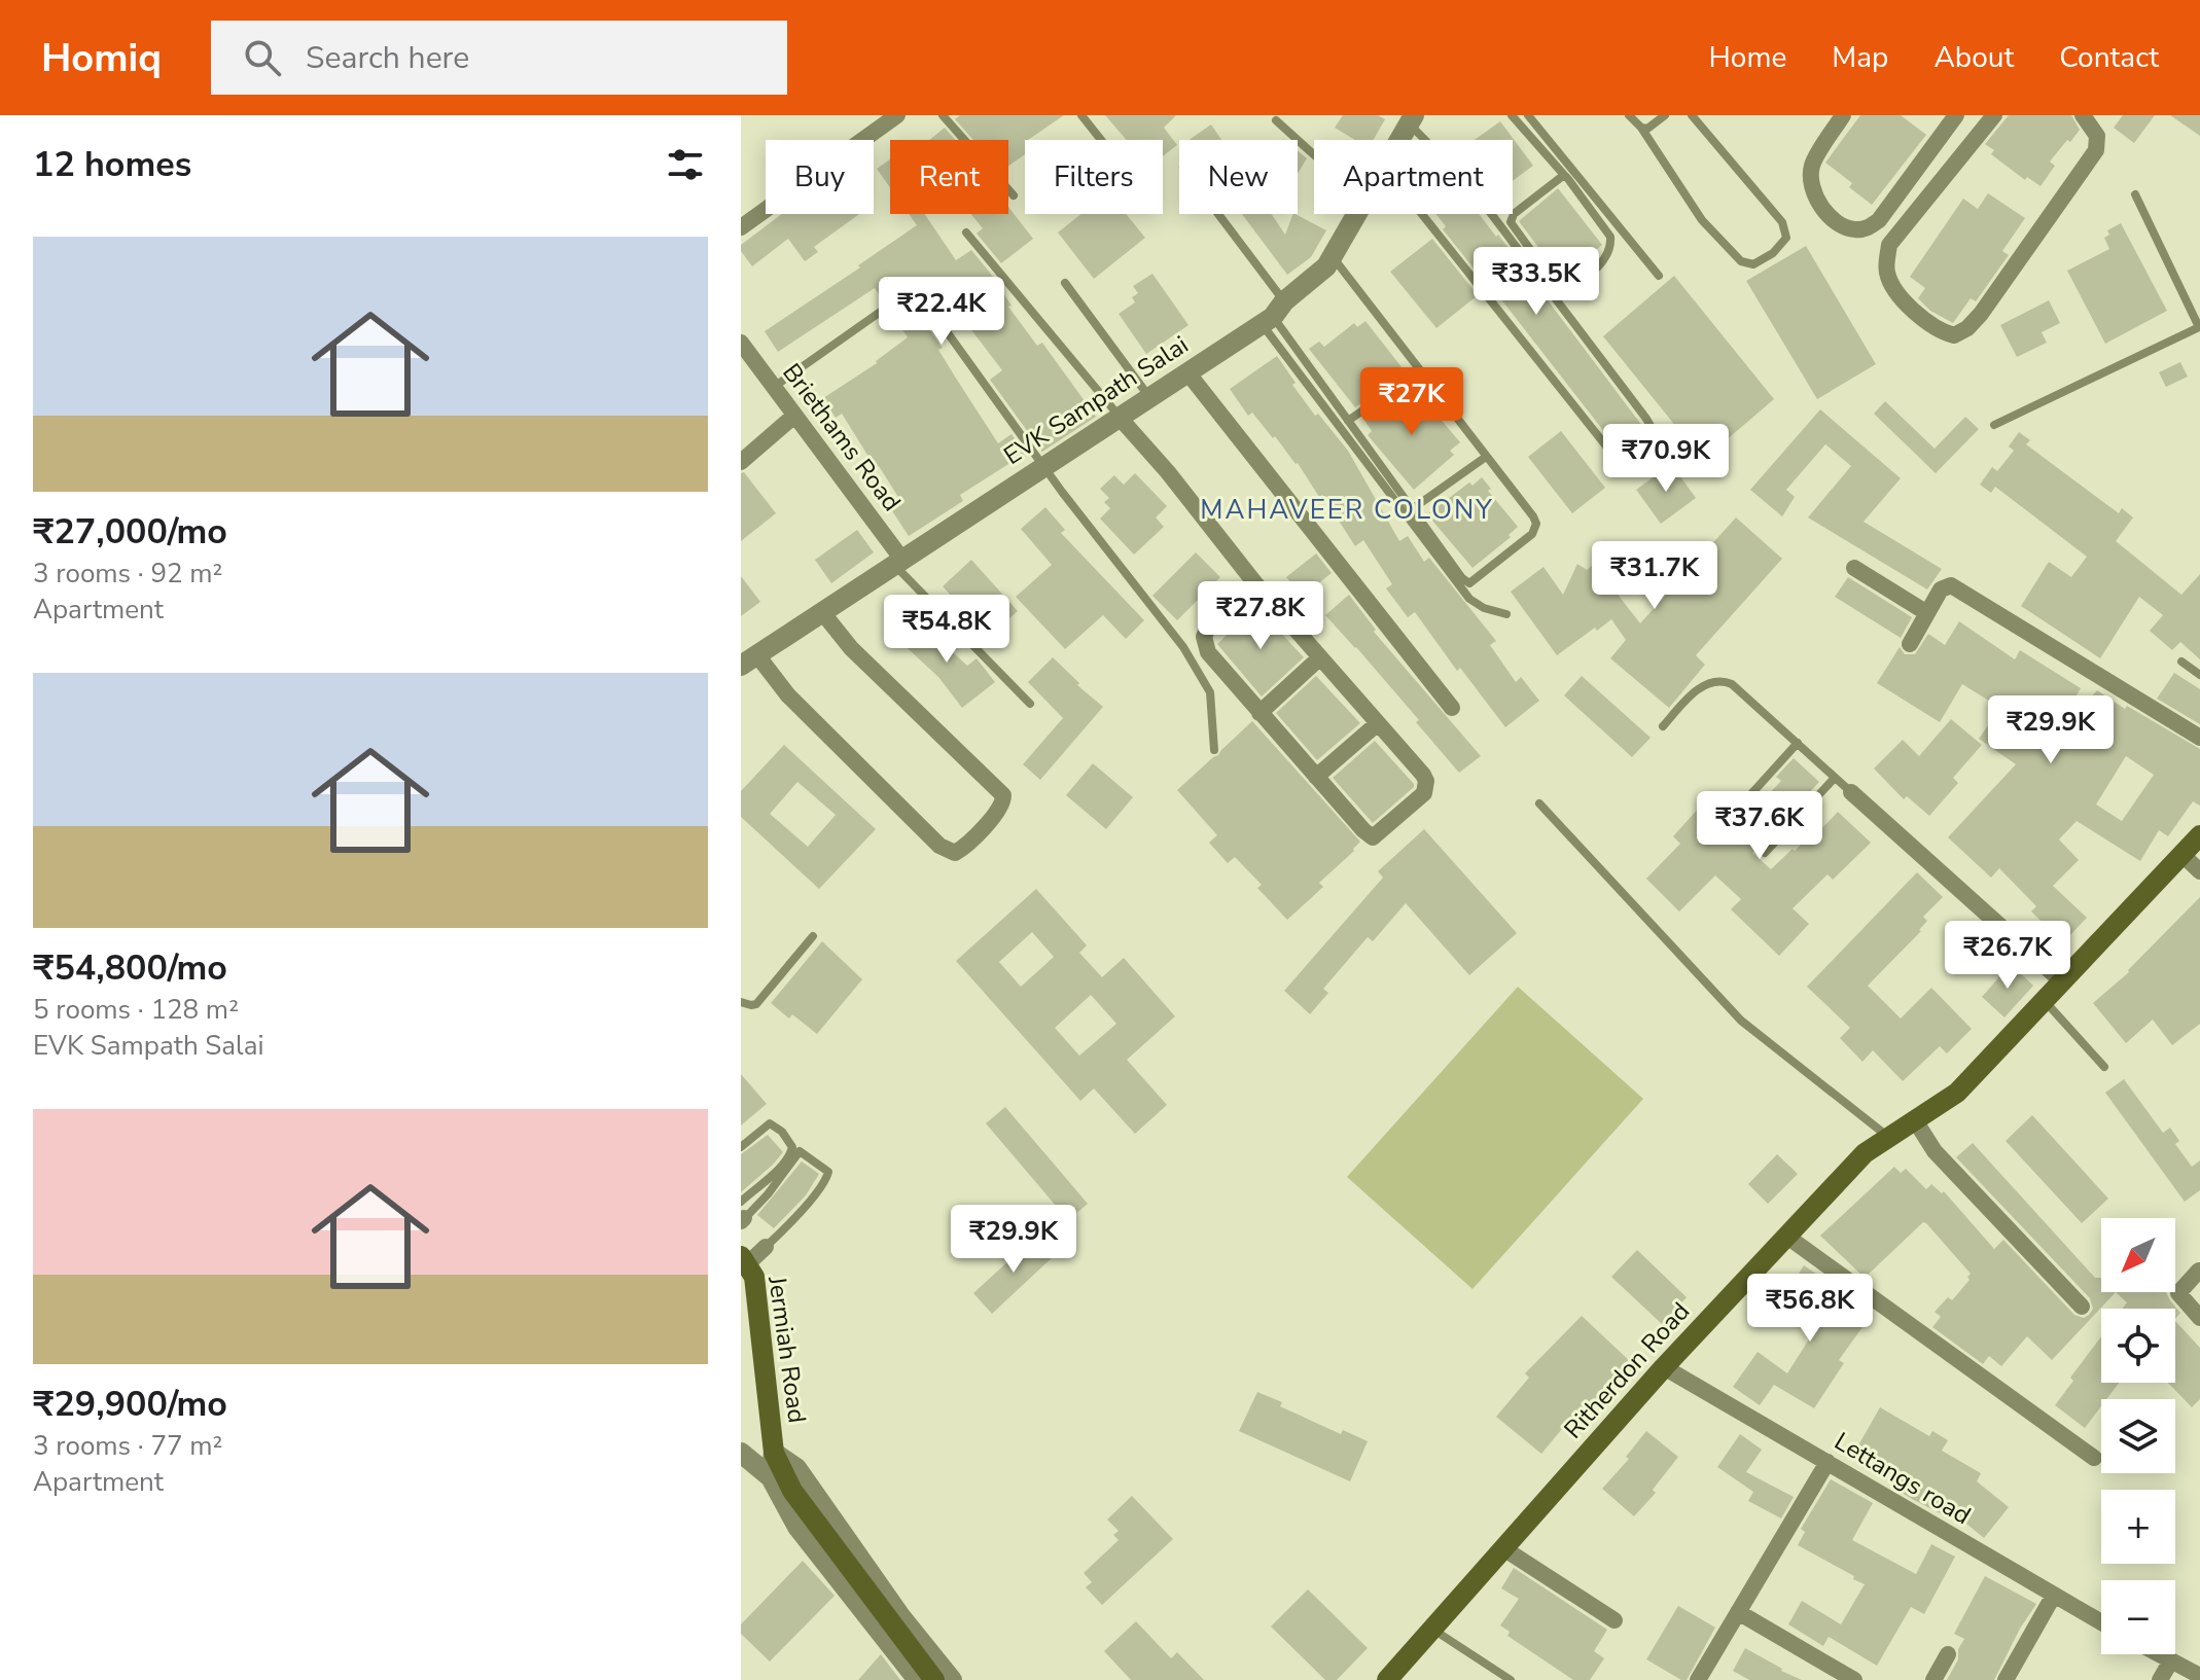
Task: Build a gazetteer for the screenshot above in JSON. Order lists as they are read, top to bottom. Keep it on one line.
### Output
{"streets":{"main road":["Jermiah Road","Ritherdon Road"],"street":["EVK Sampath Salai","Briethams Road","Lettangs road"]},"crossings":[["EVK Sampath Salai","Briethams Road"],["Ritherdon Road","Lettangs road"]],"districts":["MAHAVEER COLONY"],"north":"bottom left","page":{"header":"Homiq","search":"Search here","nav":["Home","Map","About","Contact"],"heading":"12 homes","chip":["Buy","Rent","Filters","New","Apartment"],"list":[{"name":"₹27,000/mo","note":"3 rooms · 92 m² · Apartment"},{"name":"₹54,800/mo","note":"5 rooms · 128 m² · EVK Sampath Salai"},{"name":"₹29,900/mo","note":"3 rooms · 77 m² · Apartment"}],"price":["₹33.5K","₹22.4K","₹27K","₹70.9K","₹31.7K","₹27.8K","₹54.8K","₹29.9K","₹37.6K","₹26.7K","₹29.9K","₹56.8K"],"map_buttons":["+","−"]}}
